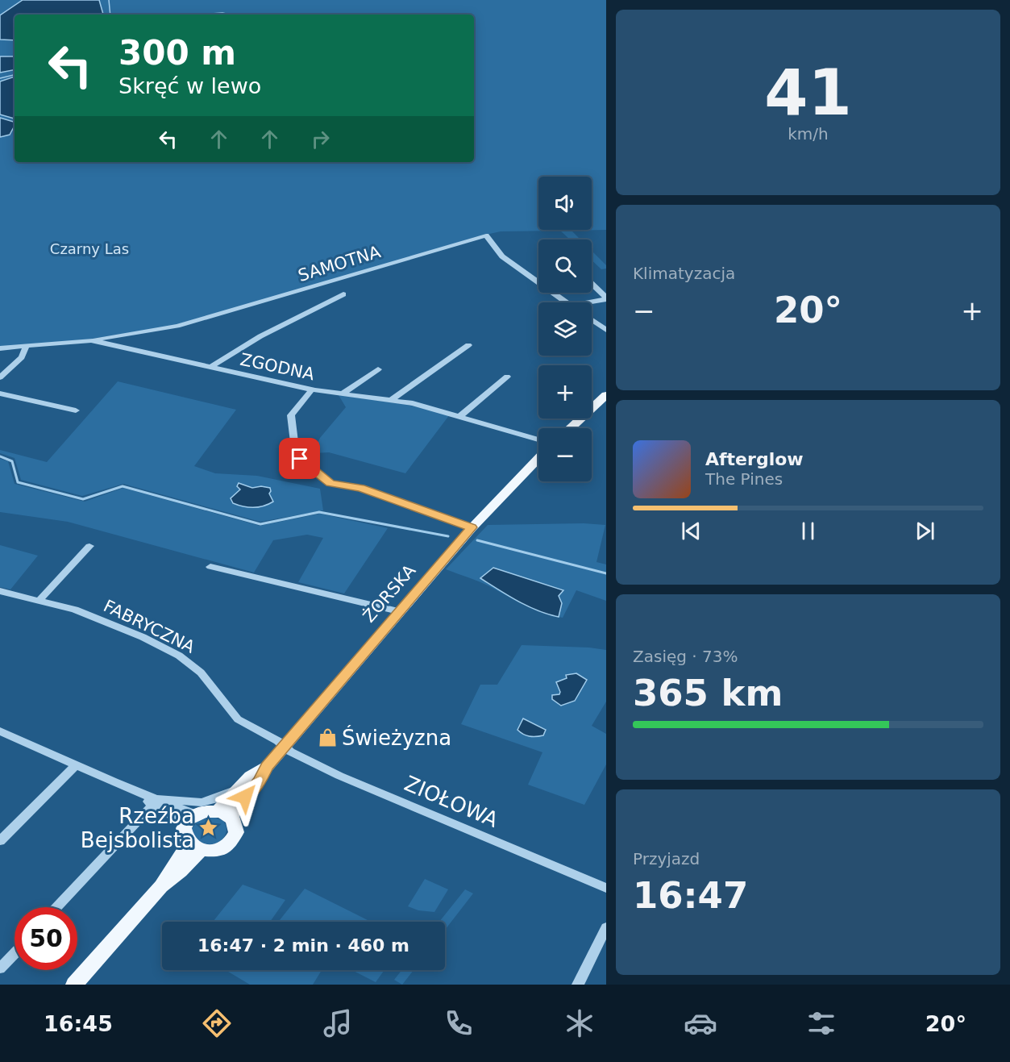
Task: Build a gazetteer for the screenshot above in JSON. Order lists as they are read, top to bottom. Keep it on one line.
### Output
{"streets":{"main road":["ŻORSKA"],"street":["SAMOTNA","ZGODNA","FABRYCZNA","ZIOŁOWA"]},"crossings":[["SAMOTNA","ZGODNA"],["ŻORSKA","FABRYCZNA"],["ŻORSKA","ZIOŁOWA"],["FABRYCZNA","ZIOŁOWA"]],"parks":["Czarny Las"],"places":{"shop":["Świeżyzna"],"place":["Rzeźba Bejsbolista"]},"page":{"tile":[["41","km/h"],"Klimatyzacja",["Zasięg · 73%","365 km"],["Przyjazd","16:47"]],"turn":["300 m","Skręć w lewo"],"map_buttons":["+","−"],"heat":["−","20°","+"],"song":["Afterglow","The Pines"],"limit":"50","trip":"16:47 · 2 min · 460 m","tabs":["16:45","20°"]}}
